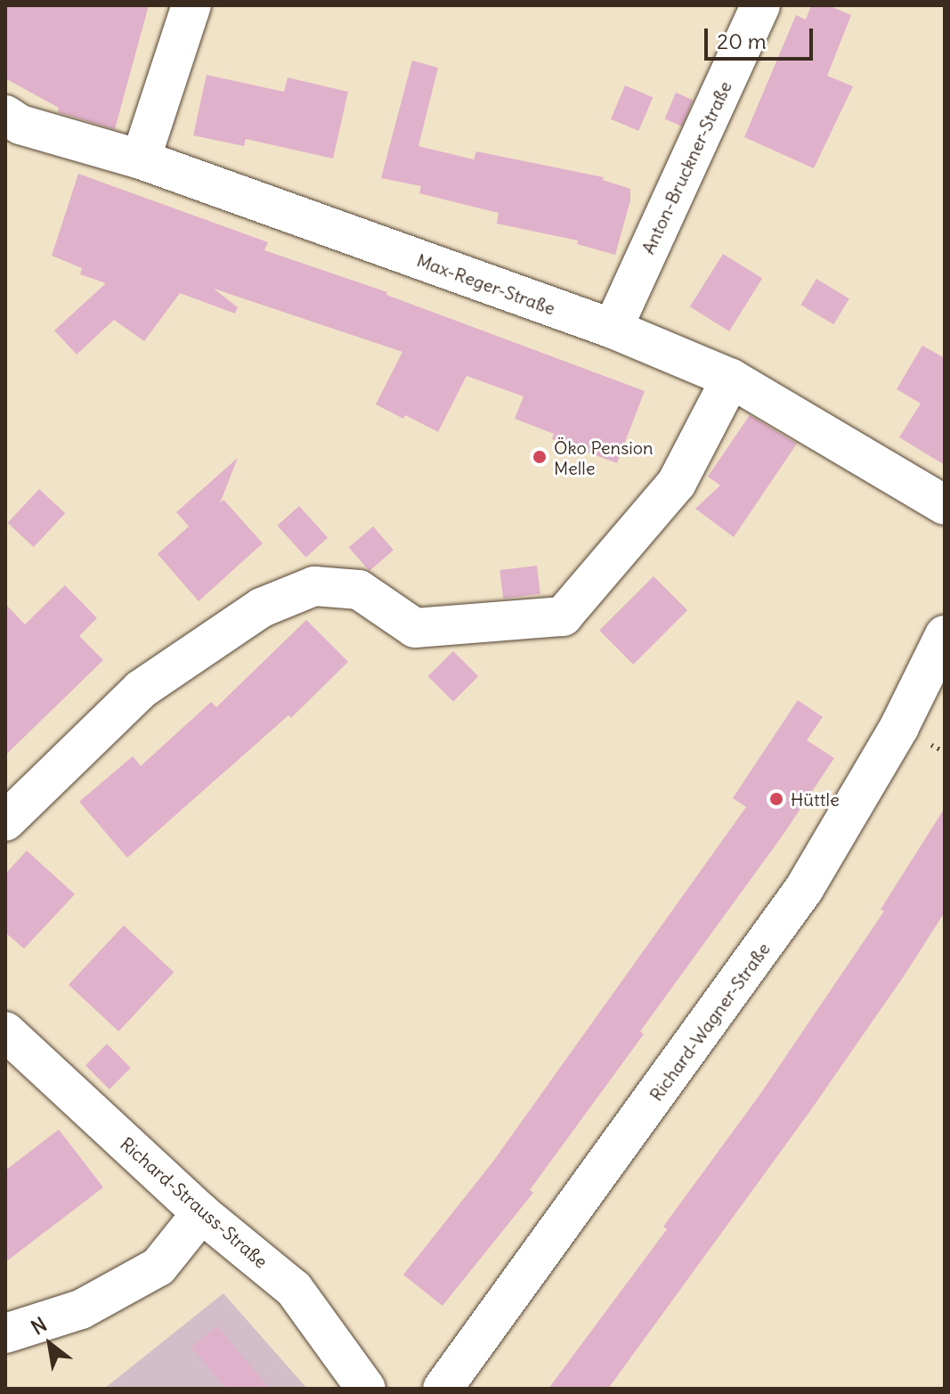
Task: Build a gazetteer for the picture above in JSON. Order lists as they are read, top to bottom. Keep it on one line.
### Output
{"streets":{"street":["Anton-Bruckner-Straße","Max-Reger-Straße","Richard-Wagner-Straße","Richard-Strauss-Straße"]},"crossings":[["Anton-Bruckner-Straße","Max-Reger-Straße"]],"places":["Öko Pension Melle","Hüttle"],"scale_bar":"20 m","north":"top left"}
